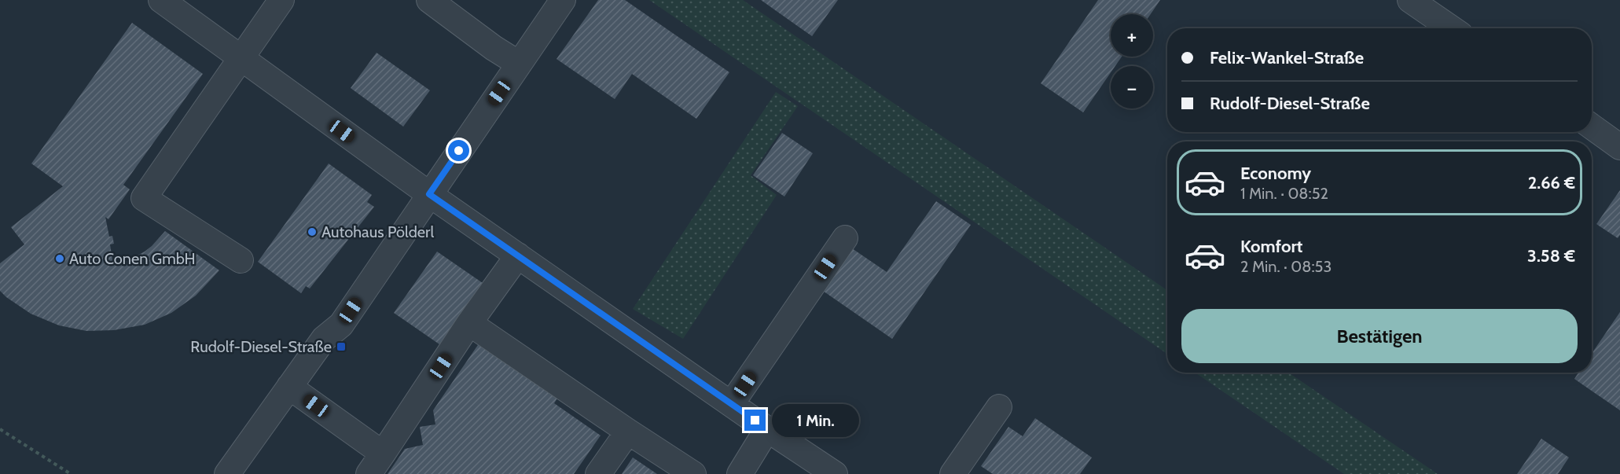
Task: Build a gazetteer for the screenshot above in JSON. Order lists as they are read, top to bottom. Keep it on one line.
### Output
{"places":{"other":["Autohaus Pölderl","Auto Conen GmbH"],"transit":["Rudolf-Diesel-Straße"]},"page":{"map_buttons":["+","−"],"banner":["Felix-Wankel-Straße","Rudolf-Diesel-Straße"],"list":[{"name":"Economy","note":"1 Min. · 08:52","value":"2.66 €"},{"name":"Komfort","note":"2 Min. · 08:53","value":"3.58 €"}],"buttons":"Bestätigen","bubble":"1 Min."}}
